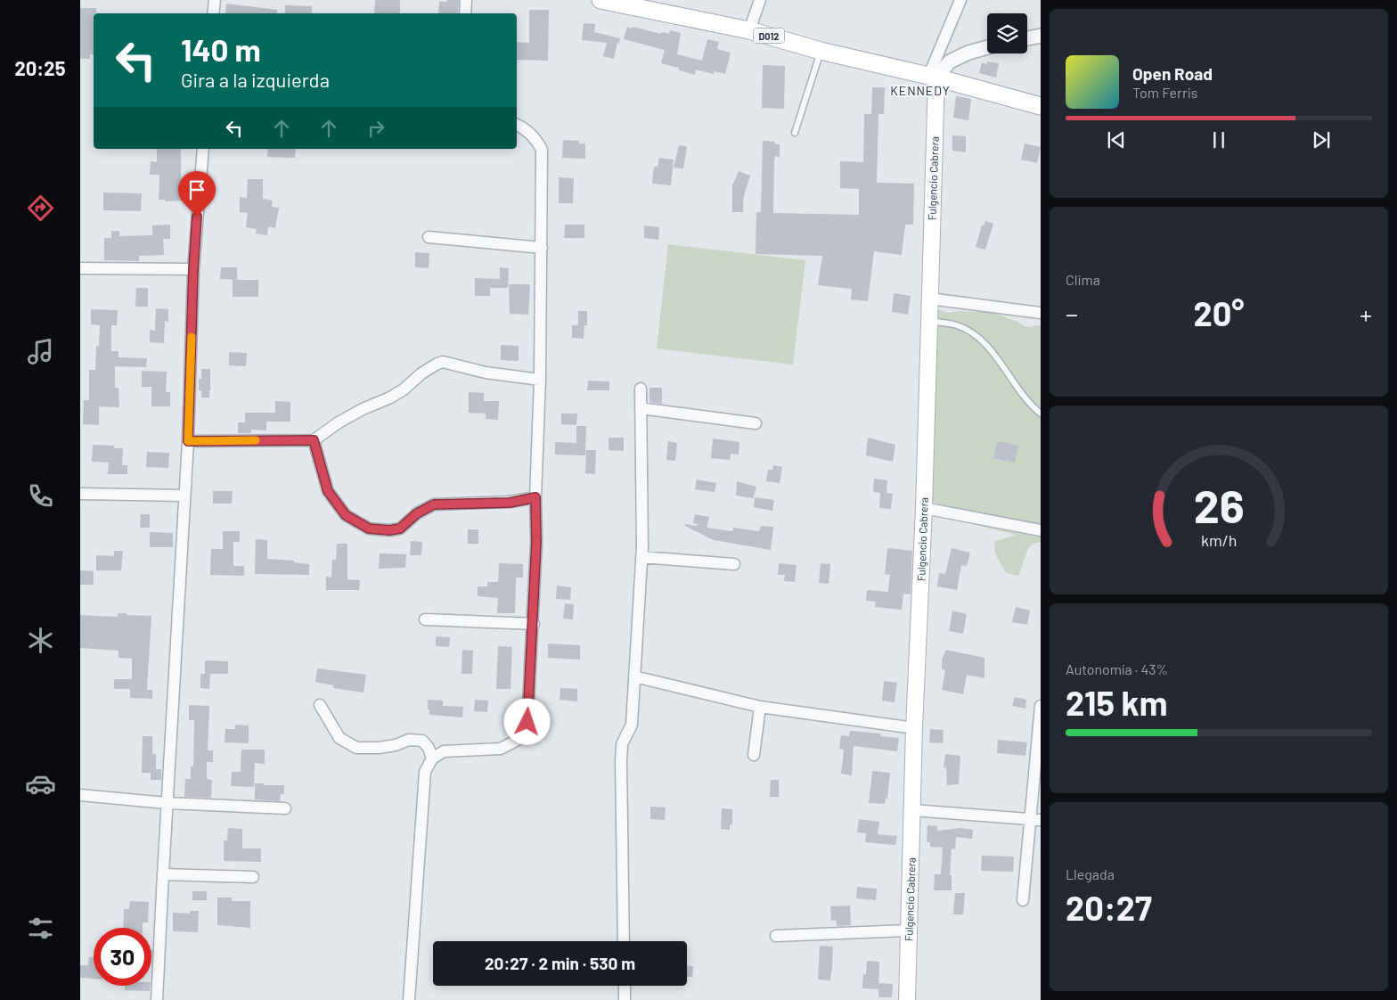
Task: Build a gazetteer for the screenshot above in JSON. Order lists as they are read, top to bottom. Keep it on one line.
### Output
{"streets":{"main road":["D012","Fulgencio Cabrera"]},"crossings":[["D012","Fulgencio Cabrera"]],"districts":["KENNEDY"],"page":{"tabs":"20:25","turn":["140 m","Gira a la izquierda"],"song":["Open Road","Tom Ferris"],"tile":["Clima",["Autonomía · 43%","215 km"],["Llegada","20:27"]],"heat":["−","20°","+"],"limit":"30","trip":"20:27 · 2 min · 530 m","gauge":["26","km/h"]}}
